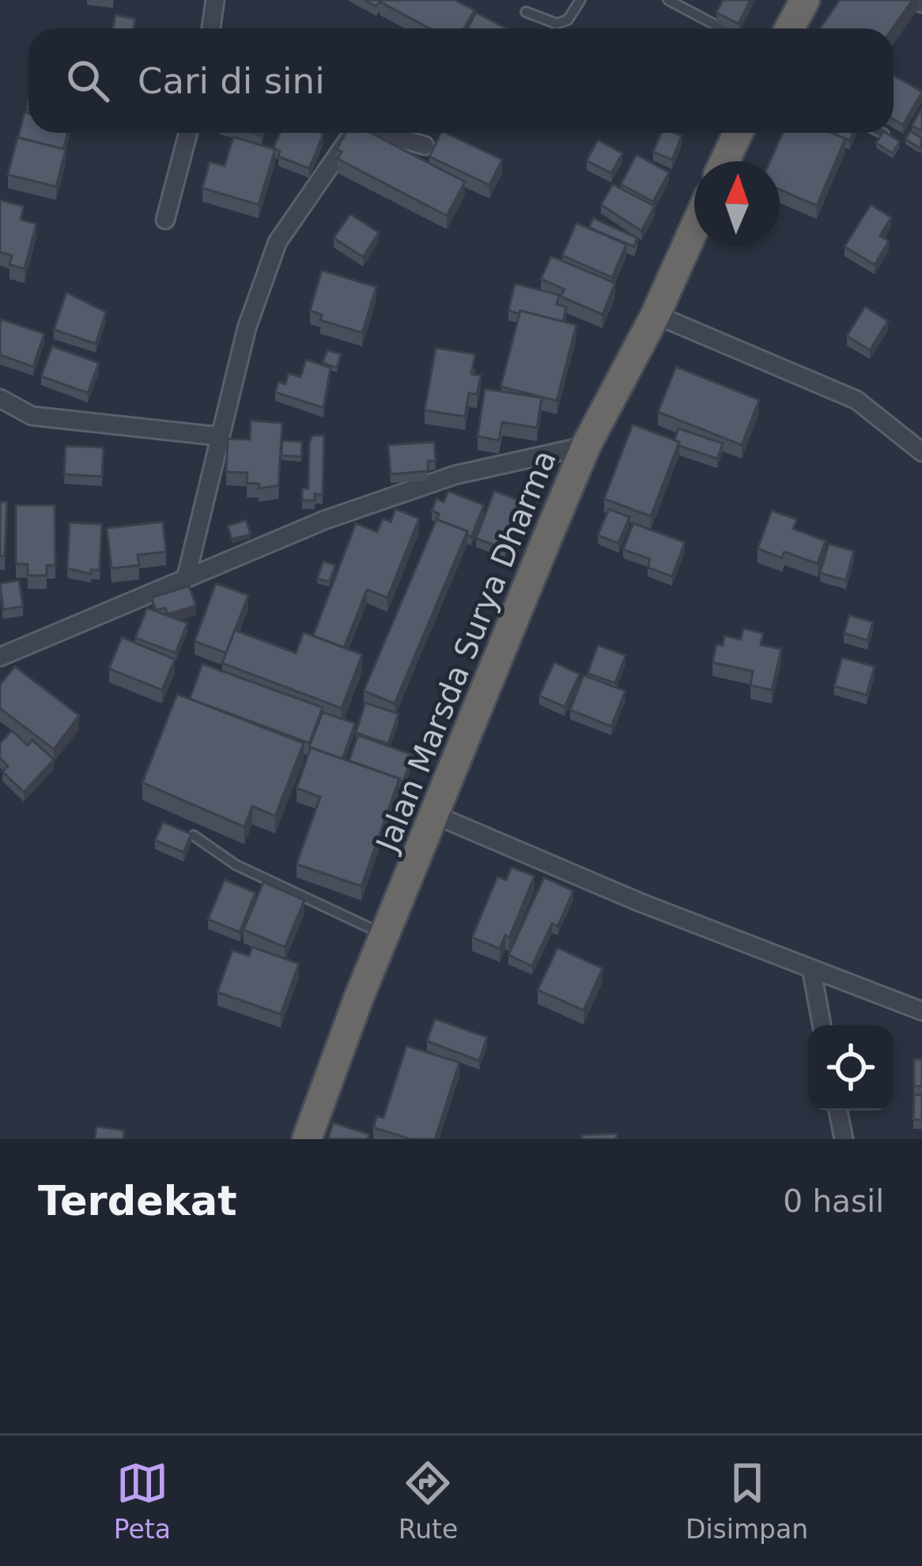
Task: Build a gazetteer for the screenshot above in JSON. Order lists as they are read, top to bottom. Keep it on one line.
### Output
{"streets":{"highway":["Jalan Marsda Surya Dharma"]},"north":"top","page":{"search":"Cari di sini","heading":["Terdekat","0 hasil"],"nav":["Peta","Rute","Disimpan"]}}
